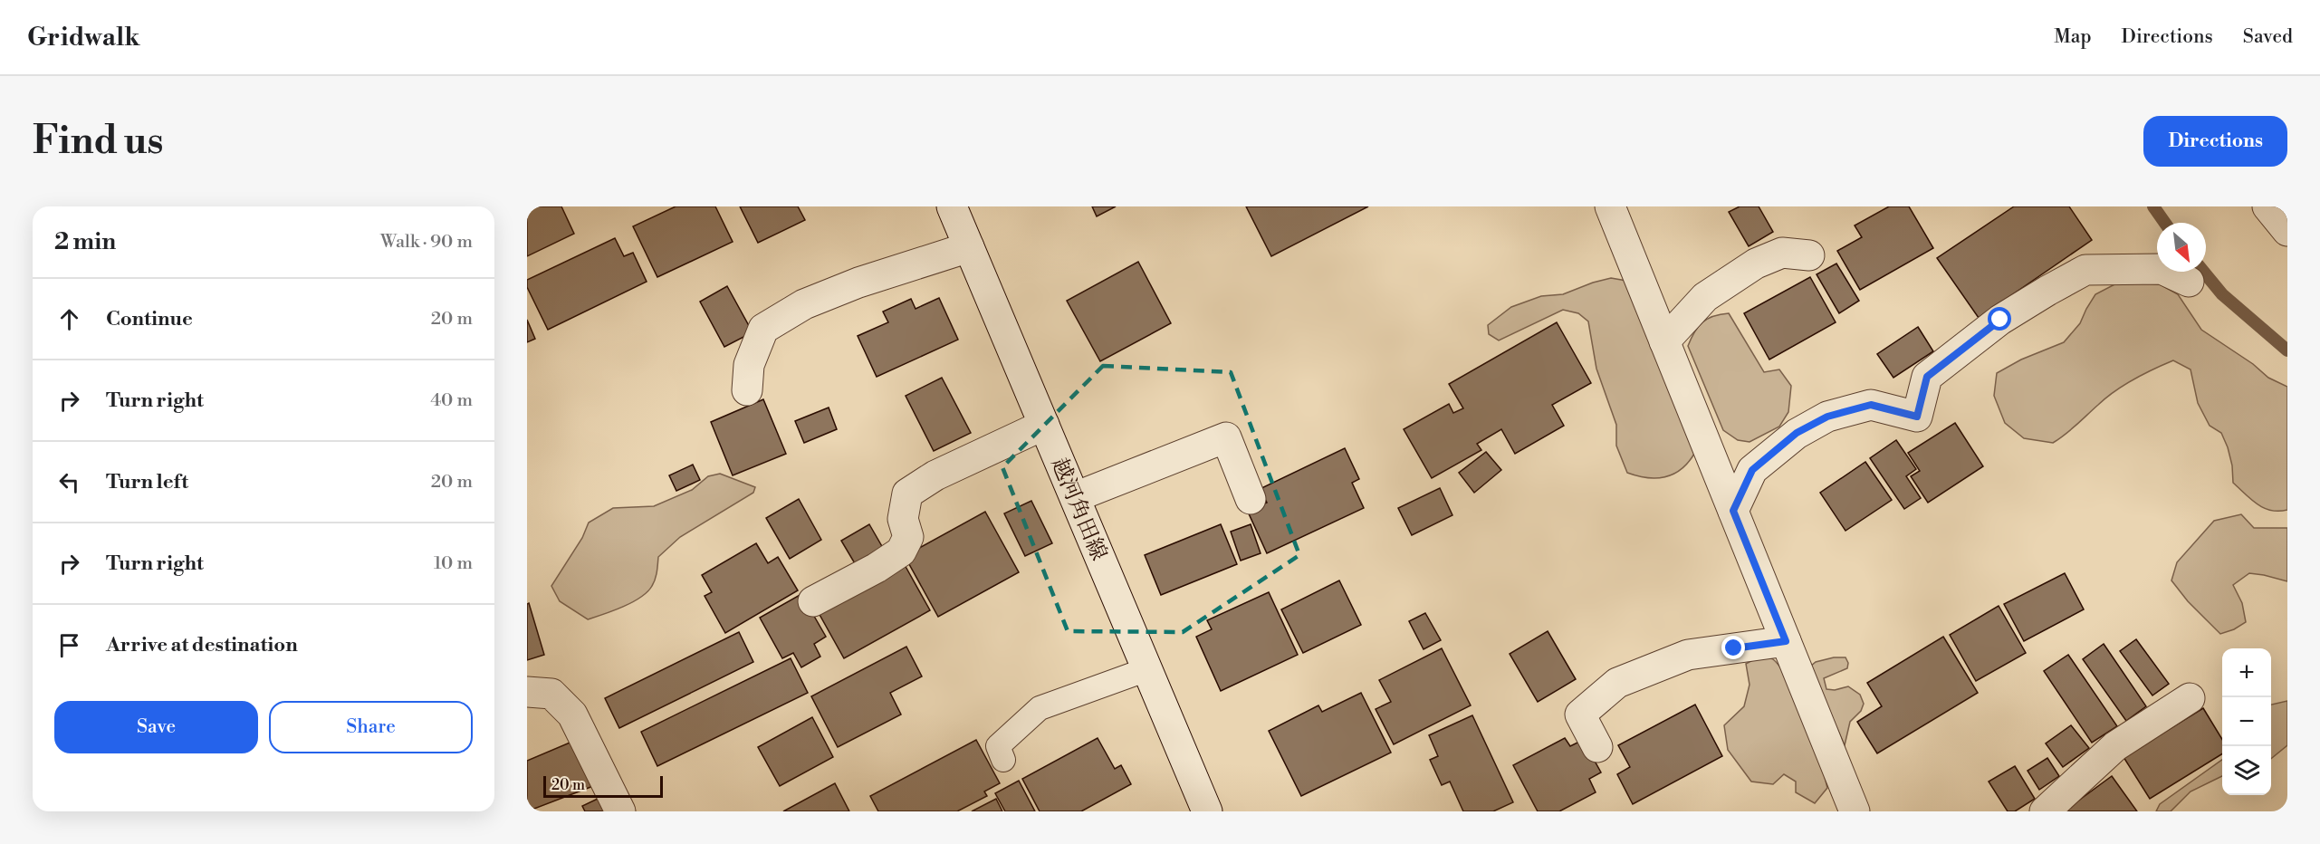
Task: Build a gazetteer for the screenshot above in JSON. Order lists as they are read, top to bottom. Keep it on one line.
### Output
{"streets":{"street":["越河角田線"]},"scale_bar":"20 m","north":"bottom right","page":{"header":"Gridwalk","nav":["Map","Directions","Saved"],"buttons":["Directions",["Save","Share"]],"title":"Find us","heading":["2 min","Walk · 90 m"],"list":[["Continue","20 m"],["Turn right","40 m"],["Turn left","20 m"],["Turn right","10 m"],"Arrive at destination"],"map_buttons":["+","−"],"scale":"20 m"}}
